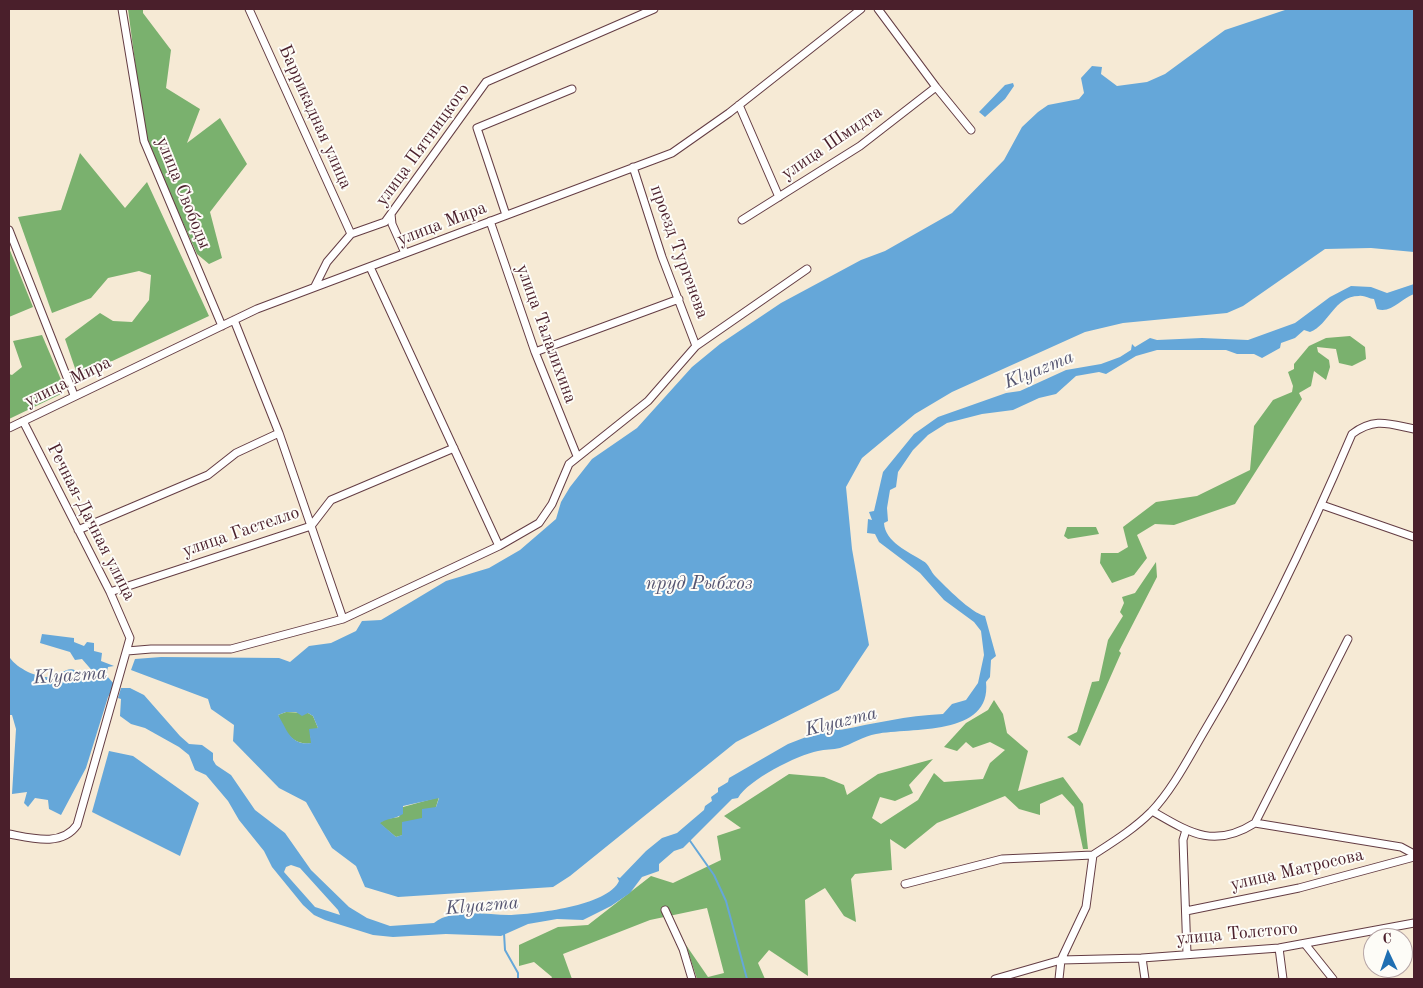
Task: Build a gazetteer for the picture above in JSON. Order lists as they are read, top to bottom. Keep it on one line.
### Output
{"streets":{"street":["Баррикадная улица","улица Шмидта","улица Пятницкого","улица Свободы","улица Мира","проезд Тургенева","улица Талалихина","Речная-Дачная улица","улица Гастелло","улица Матросова","улица Толстого"]},"crossings":[["Баррикадная улица","улица Пятницкого"],["улица Свободы","улица Мира"],["улица Мира","проезд Тургенева"],["улица Мира","улица Талалихина"],["улица Мира","Речная-Дачная улица"],["Речная-Дачная улица","улица Гастелло"]],"water":["Klyazma","пруд Рыбхоз"],"north":"top"}
